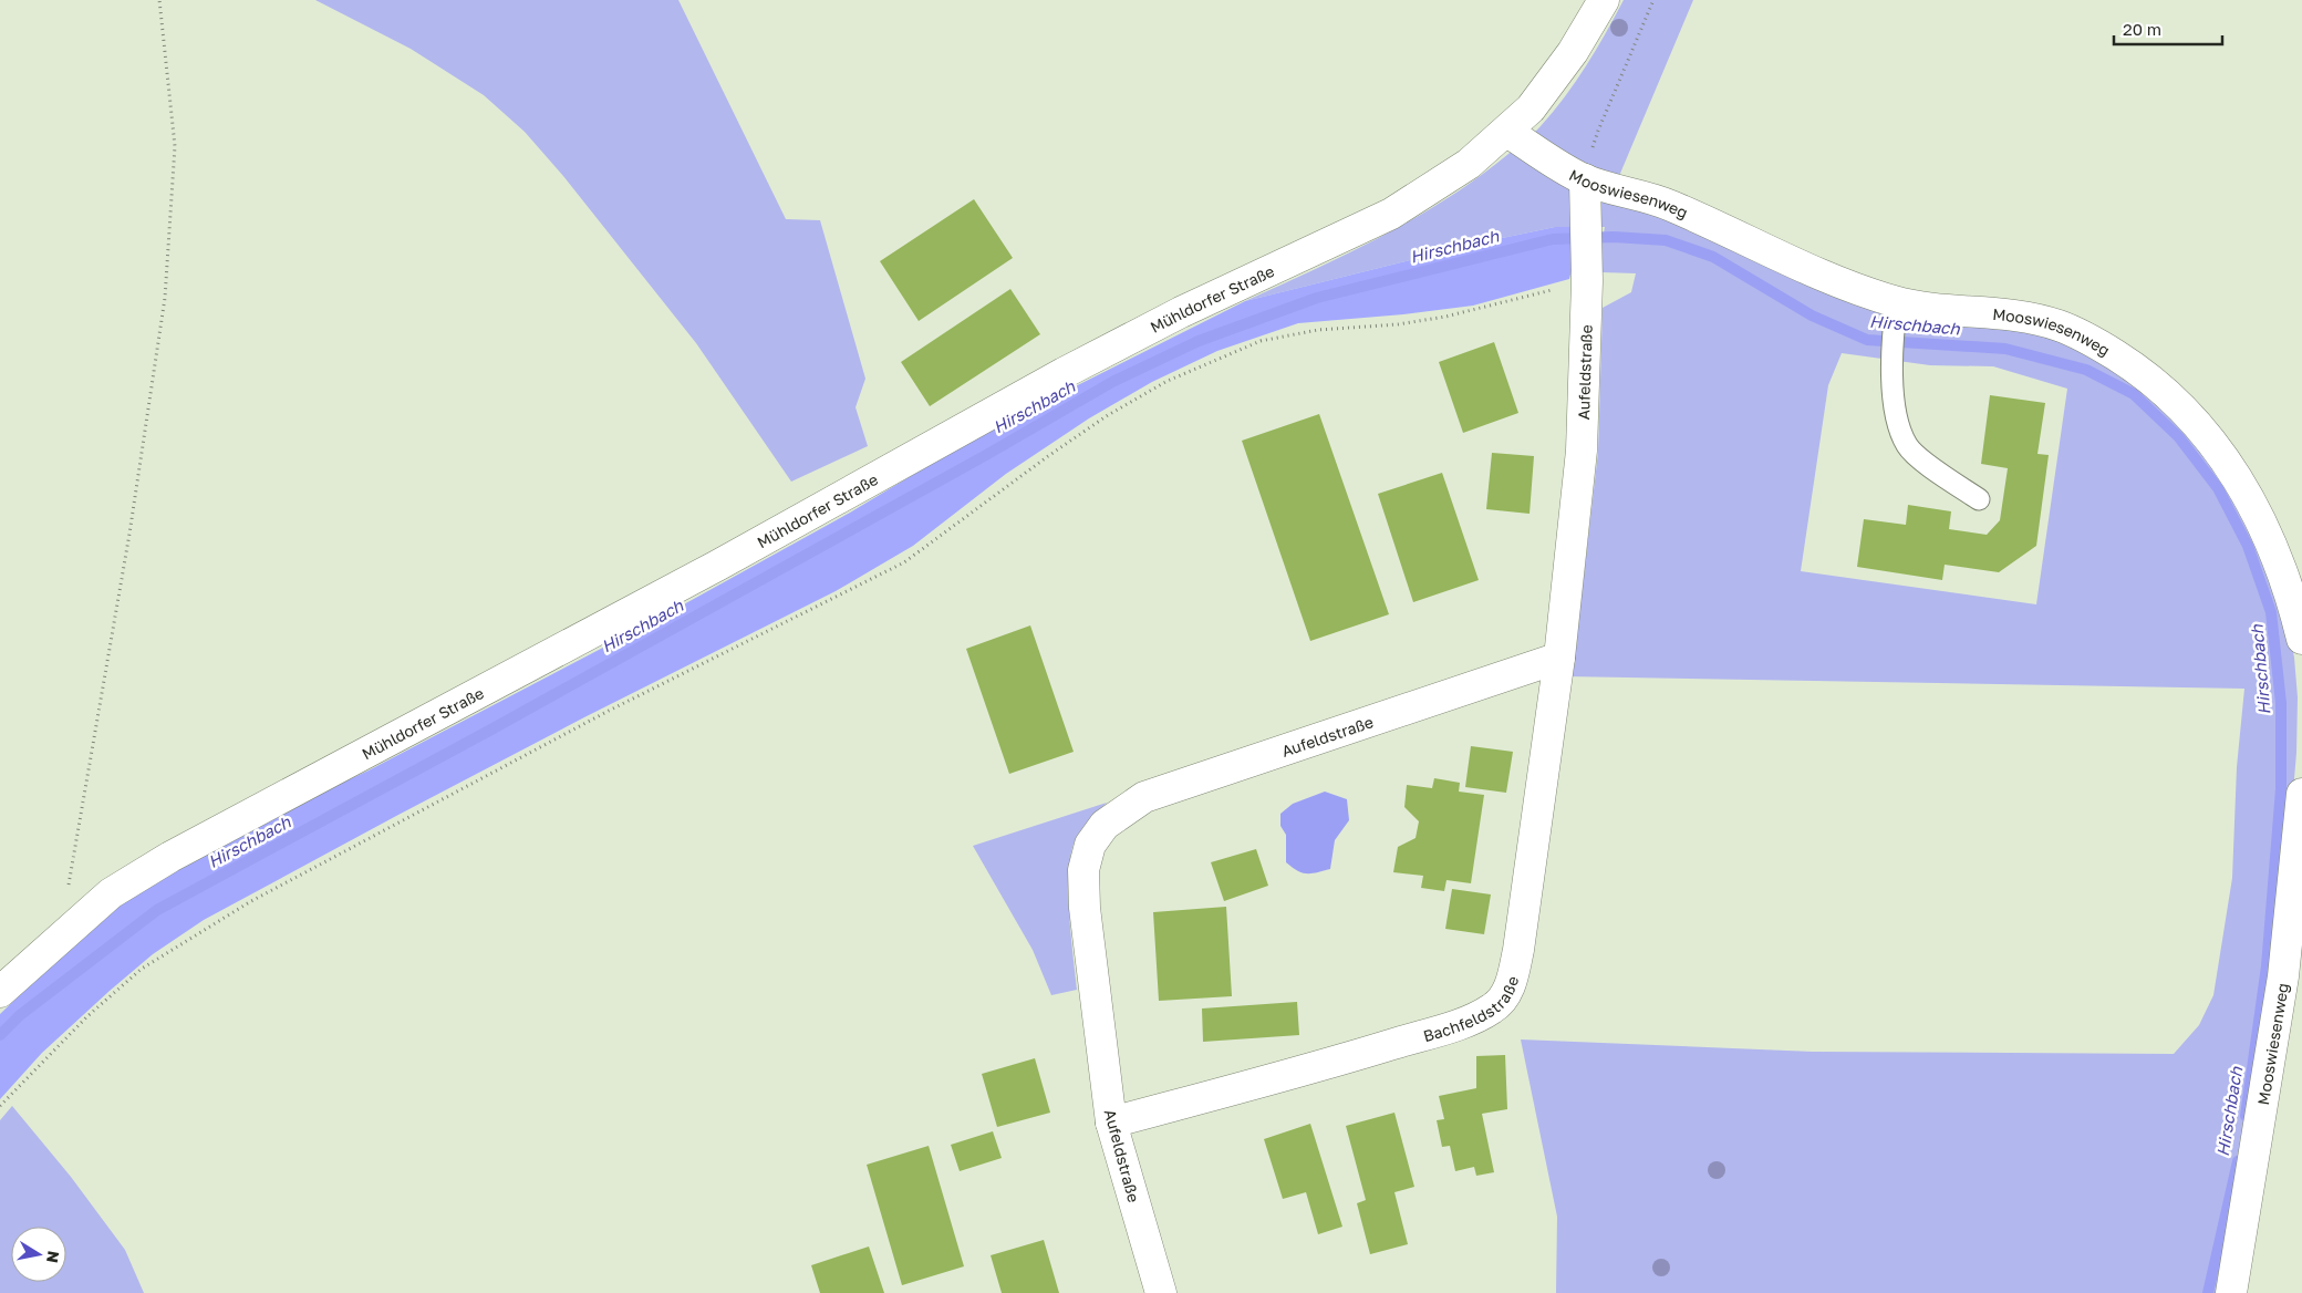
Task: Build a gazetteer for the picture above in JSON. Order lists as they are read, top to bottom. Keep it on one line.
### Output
{"streets":{"street":["Mooswiesenweg","Mühldorfer Straße","Aufeldstraße","Bachfeldstraße"]},"crossings":[["Mooswiesenweg","Mühldorfer Straße"],["Mooswiesenweg","Aufeldstraße"],["Aufeldstraße","Bachfeldstraße"]],"water":["Hirschbach"],"scale_bar":"20 m","north":"right"}
